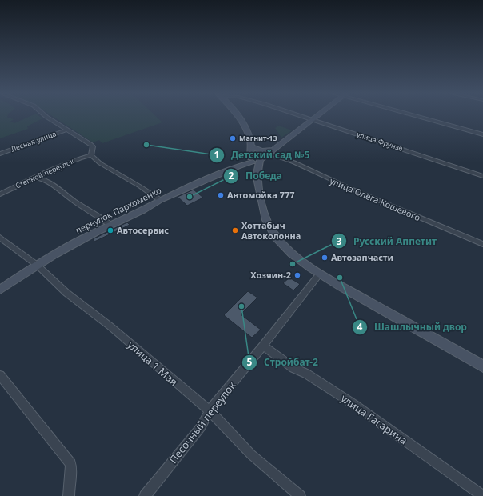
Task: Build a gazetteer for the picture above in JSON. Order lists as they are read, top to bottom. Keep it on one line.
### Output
{"streets":{"main road":["переулок Пархоменко"],"street":["Лесная улица","улица Фрунзе","Степной переулок","улица Олега Кошевого","улица 1 Мая","улица Гагарина","Песочный переулок"]},"crossings":[["переулок Пархоменко","улица 1 Мая"],["улица 1 Мая","Песочный переулок"],["улица Гагарина","Песочный переулок"]],"places":["Магнит-13","Детский сад №5","Автомойка 777","Победа","Автосервис","Хоттабыч Автоколонна","Автозапчасти","Русский Аппетит","Хозяин-2","Шашлычный двор","Стройбат-2"]}
